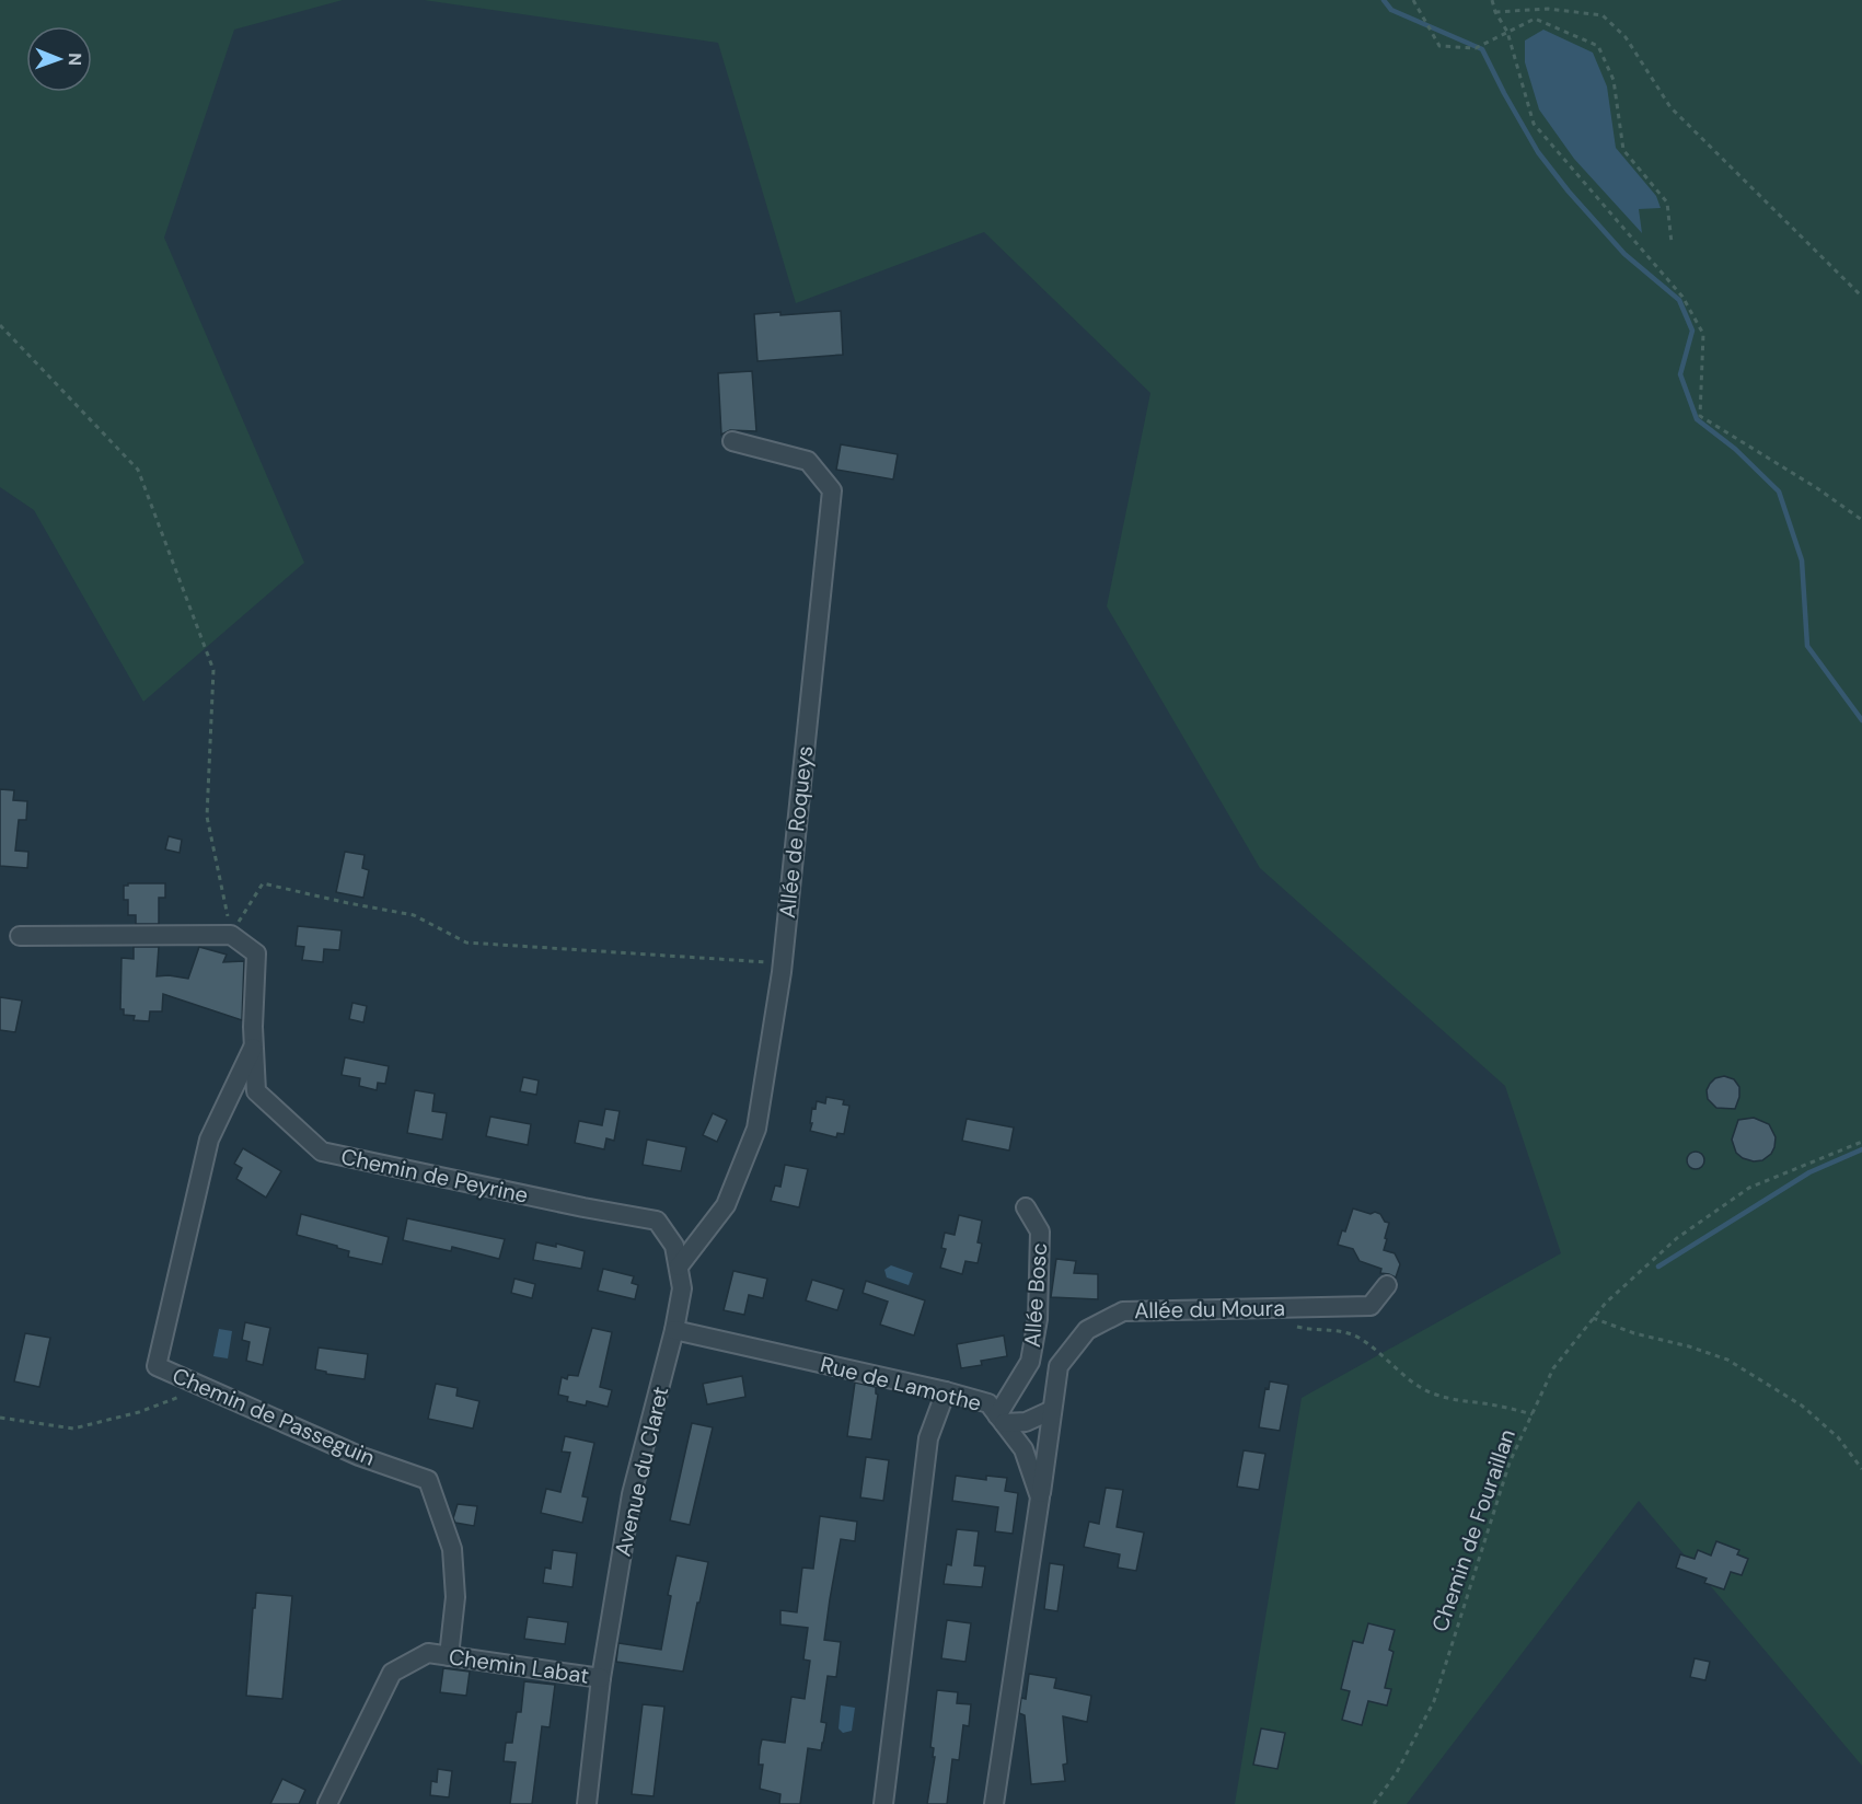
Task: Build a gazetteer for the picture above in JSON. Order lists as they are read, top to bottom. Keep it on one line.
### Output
{"streets":{"street":["Allée de Roqueys","Chemin de Peyrine","Allée Bosc","Allée du Moura","Rue de Lamothe","Chemin de Passeguin","Avenue du Claret","Chemin Labat"],"path":["Chemin de Fouraillan"]},"crossings":[["Allée de Roqueys","Avenue du Claret"],["Chemin de Peyrine","Chemin de Passeguin"],["Chemin de Peyrine","Avenue du Claret"],["Allée Bosc","Rue de Lamothe"],["Allée du Moura","Rue de Lamothe"],["Rue de Lamothe","Avenue du Claret"],["Chemin de Passeguin","Chemin Labat"],["Avenue du Claret","Chemin Labat"]],"north":"right"}
